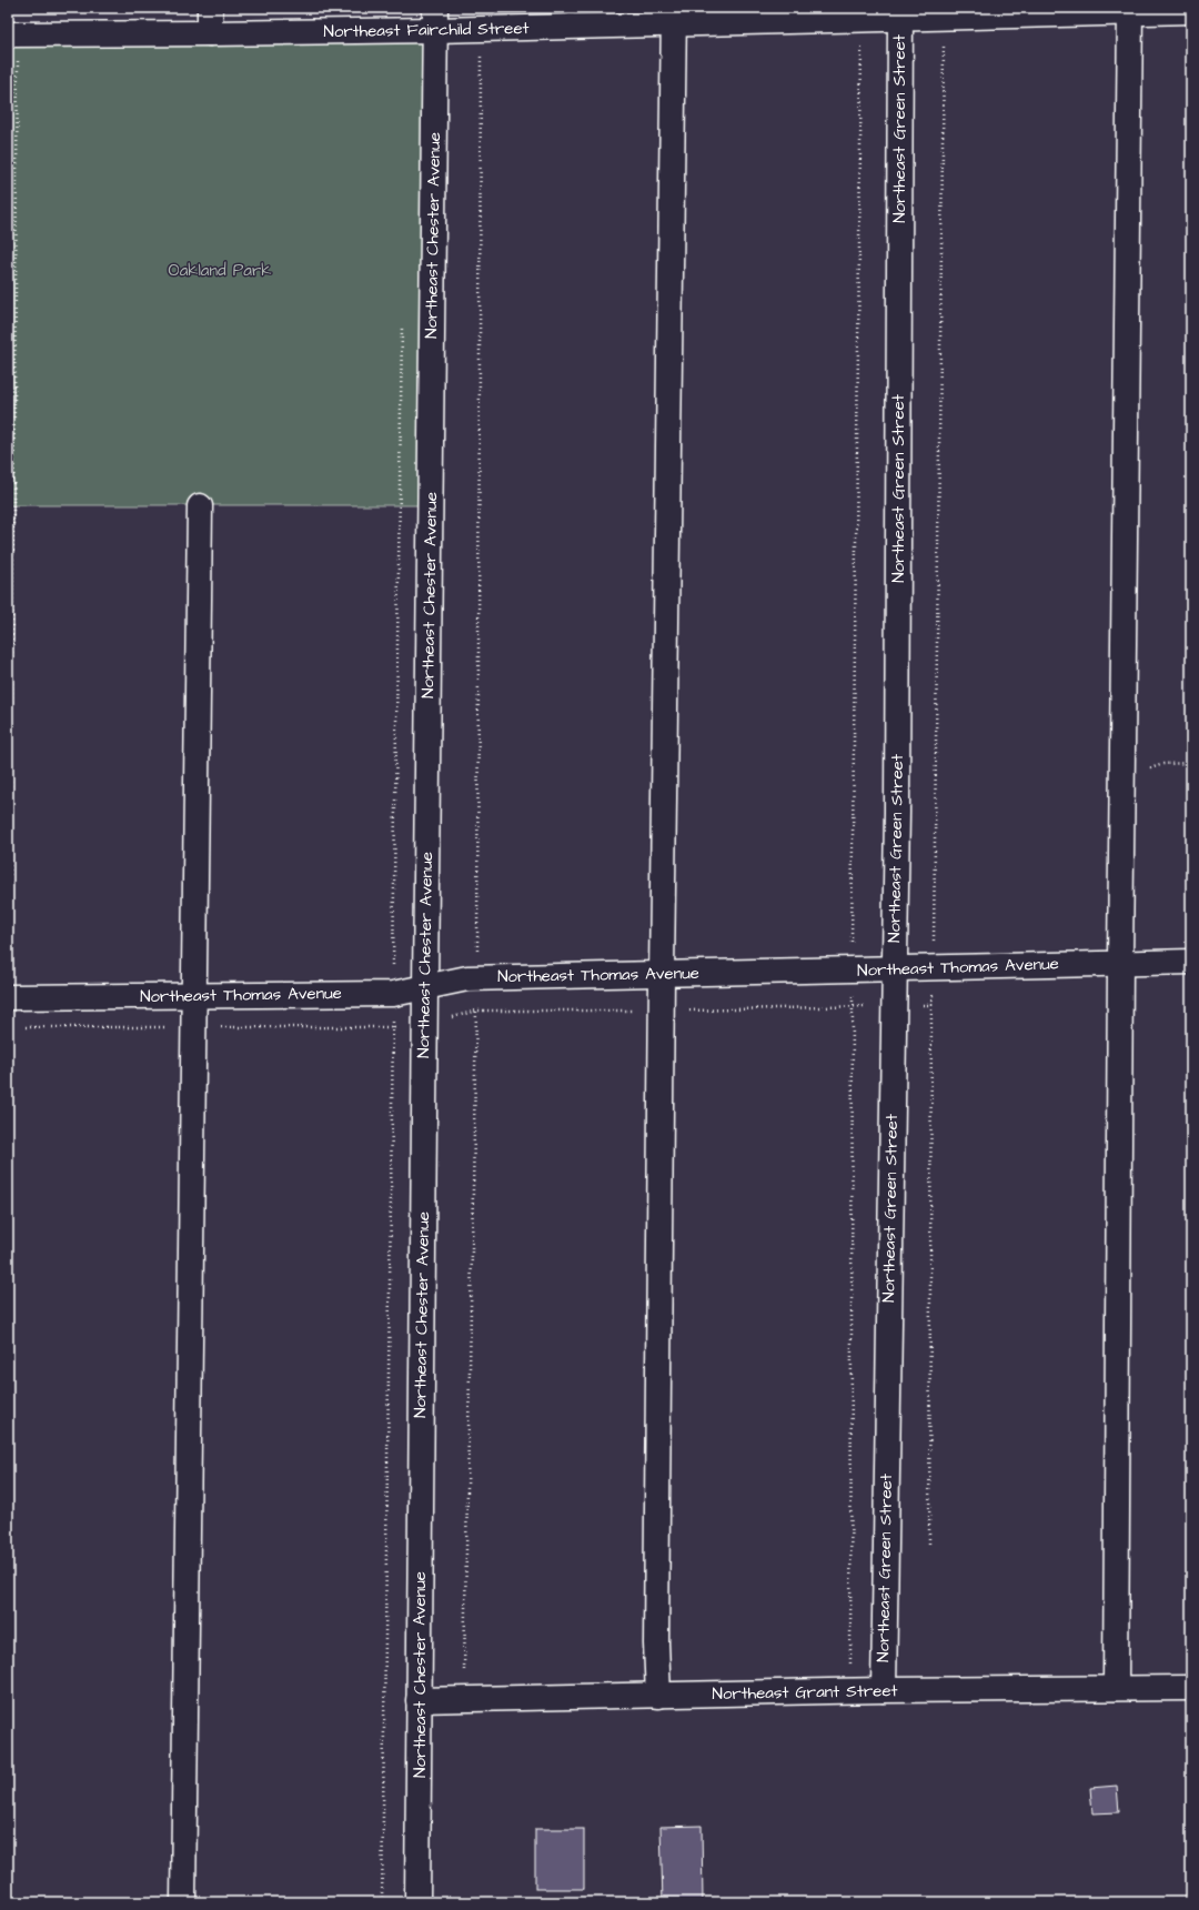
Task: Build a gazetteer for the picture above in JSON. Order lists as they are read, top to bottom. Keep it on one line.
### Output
{"streets":{"street":["Northeast Fairchild Street","Northeast Green Street","Northeast Chester Avenue","Northeast Thomas Avenue","Northeast Grant Street"]},"crossings":[["Northeast Fairchild Street","Northeast Green Street"],["Northeast Fairchild Street","Northeast Chester Avenue"],["Northeast Green Street","Northeast Thomas Avenue"],["Northeast Green Street","Northeast Grant Street"],["Northeast Chester Avenue","Northeast Thomas Avenue"],["Northeast Chester Avenue","Northeast Grant Street"]],"parks":["Oakland Park"]}
